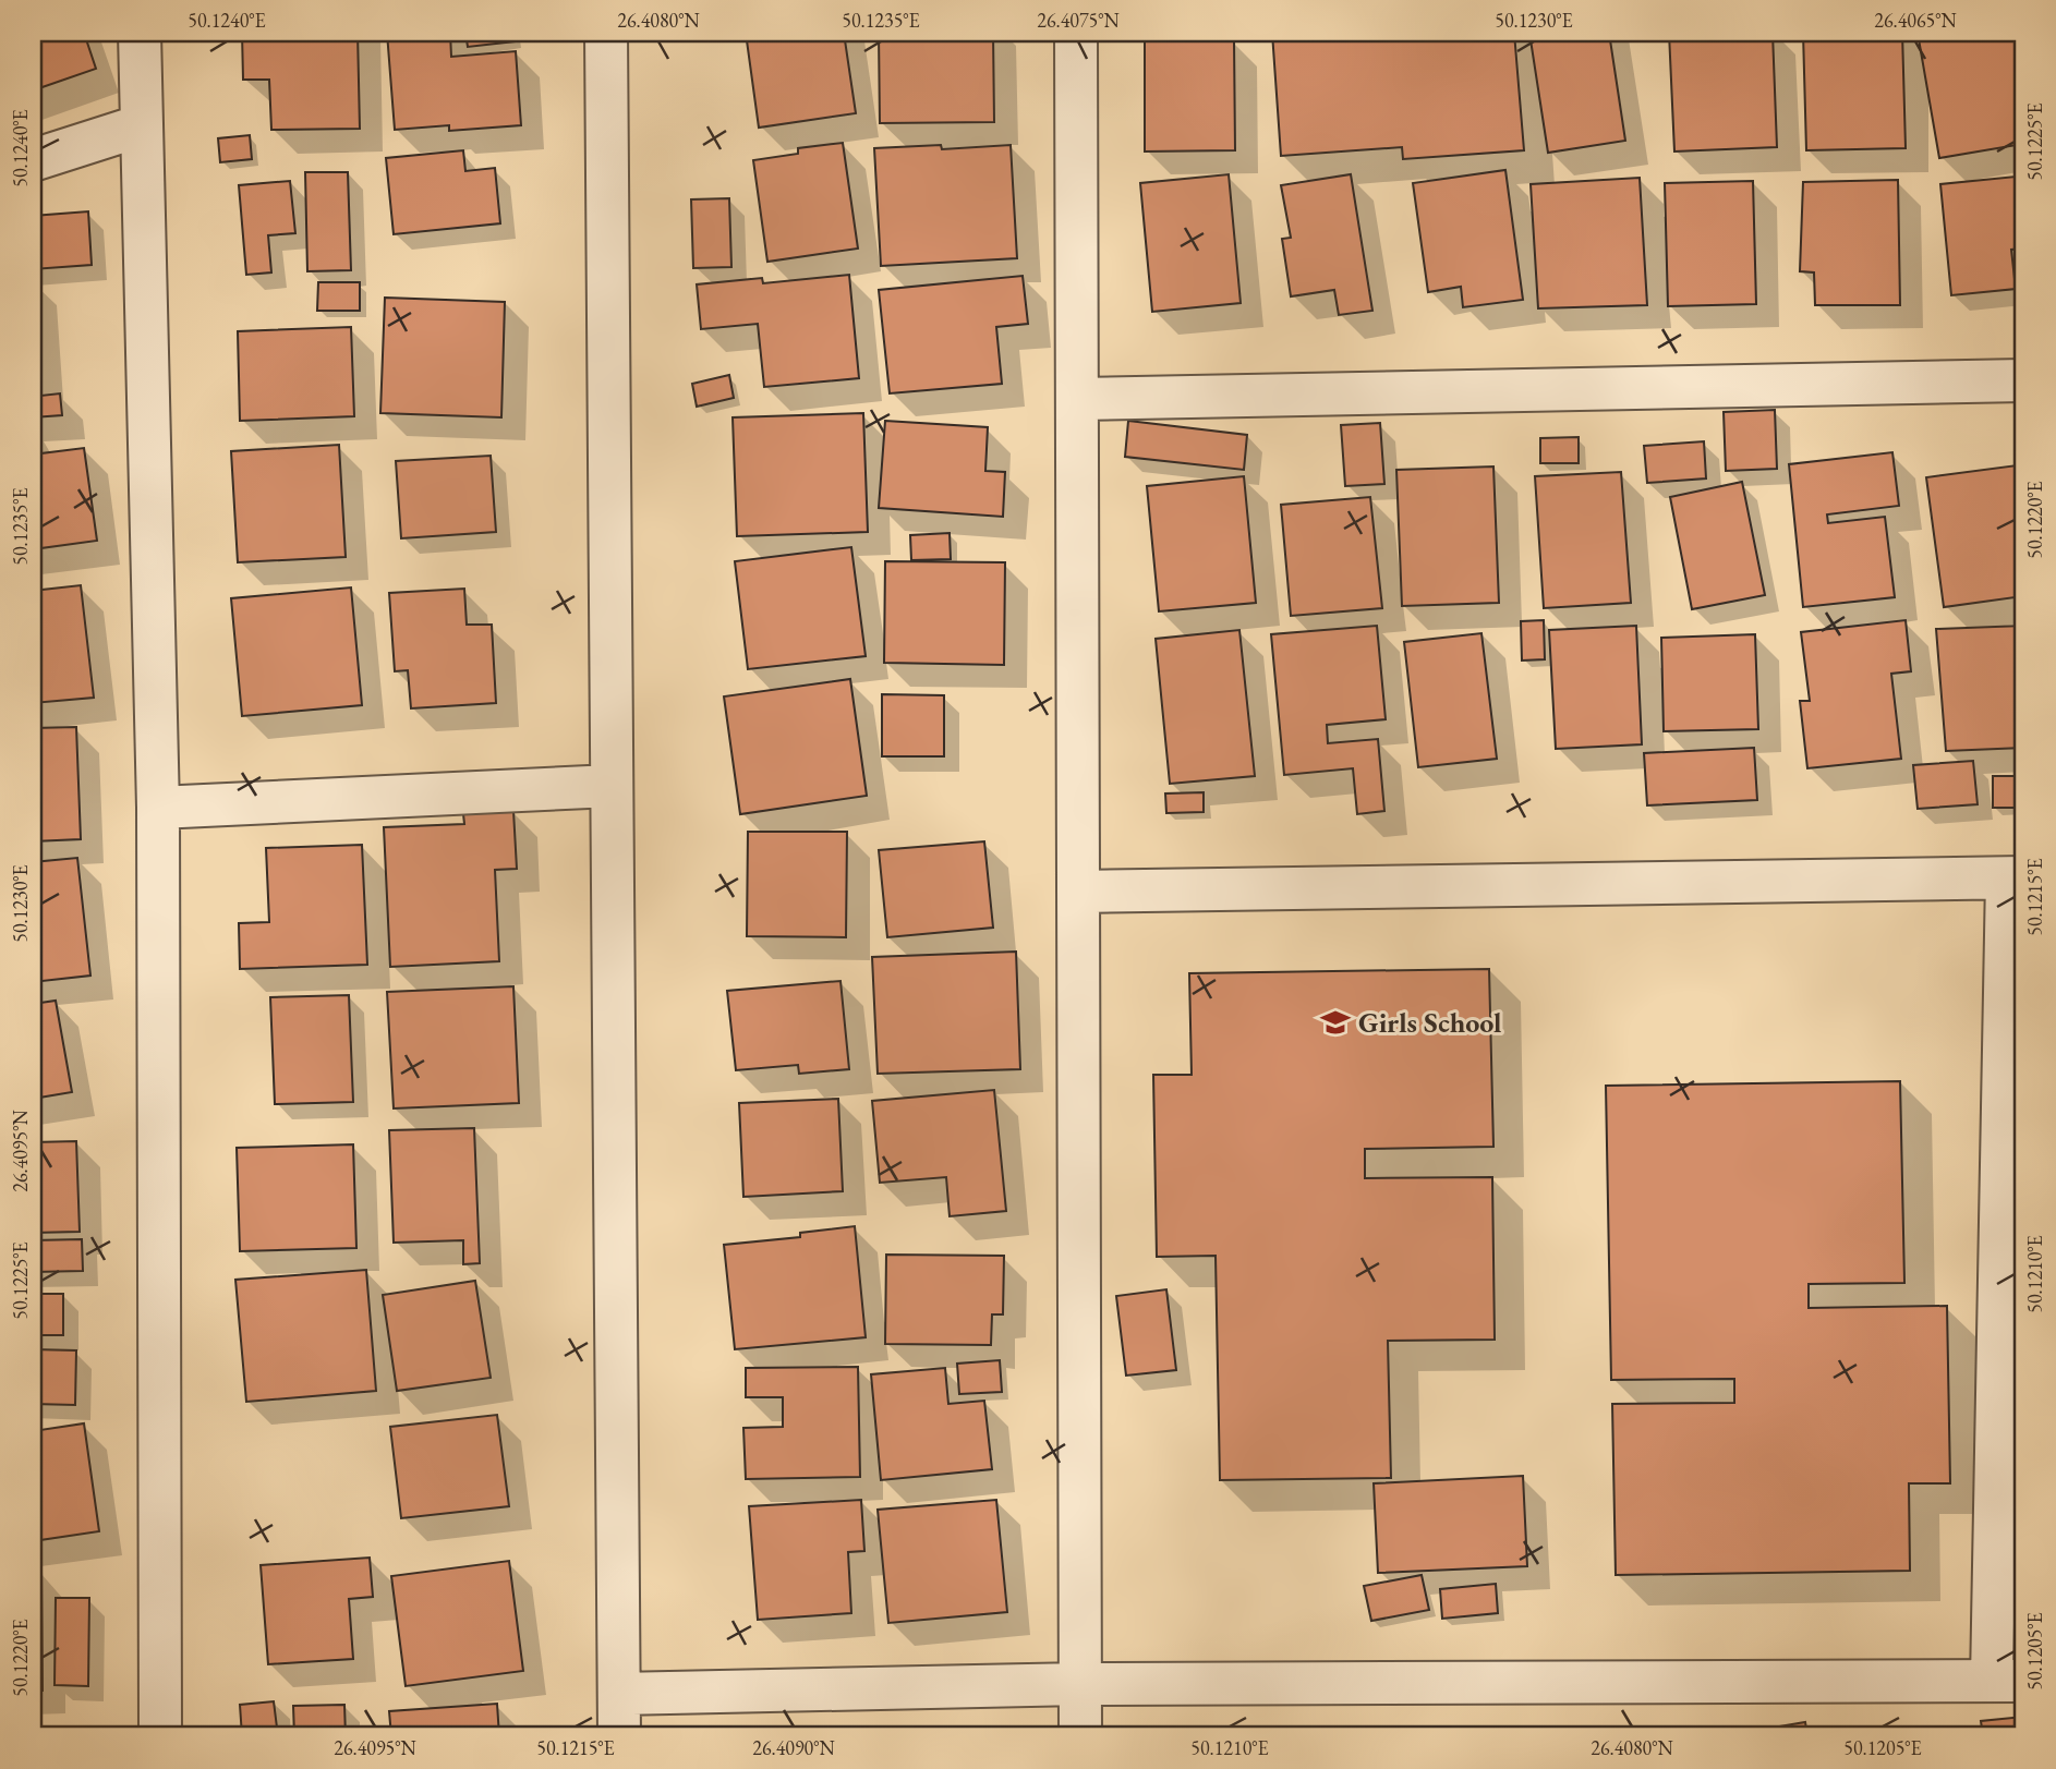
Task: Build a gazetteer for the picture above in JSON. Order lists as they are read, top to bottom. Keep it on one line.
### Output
{"places":{"school or university":["Girls School"]},"coordinates":["50.1240°E","26.4080°N","50.1235°E","26.4075°N","50.1230°E","26.4065°N","50.1225°E","50.1220°E","50.1215°E","26.4095°N","50.1210°E","50.1205°E","26.4090°N"]}
